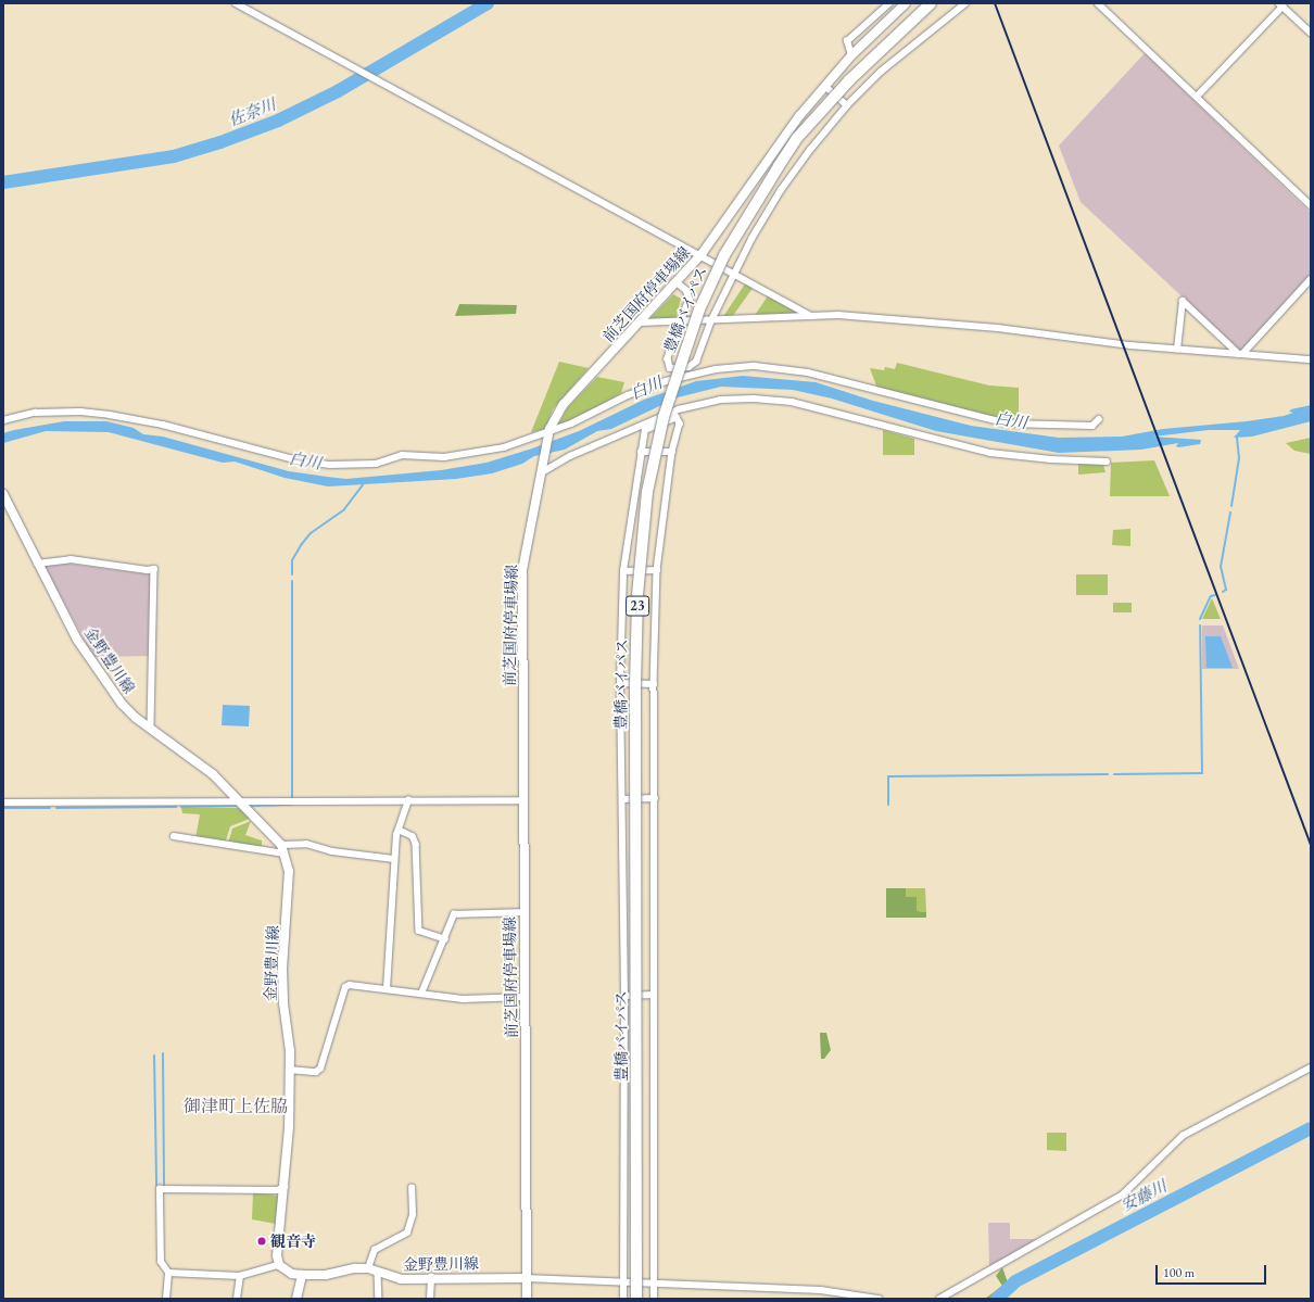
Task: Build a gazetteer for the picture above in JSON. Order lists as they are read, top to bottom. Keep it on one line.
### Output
{"streets":{"highway":["豊橋バイパス","23"],"main road":["前芝国府停車場線","金野豊川線"]},"crossings":[["前芝国府停車場線","金野豊川線"]],"districts":["御津町上佐脇"],"water":["佐奈川","白川","安藤川"],"places":["観音寺"],"scale_bar":"100 m"}
